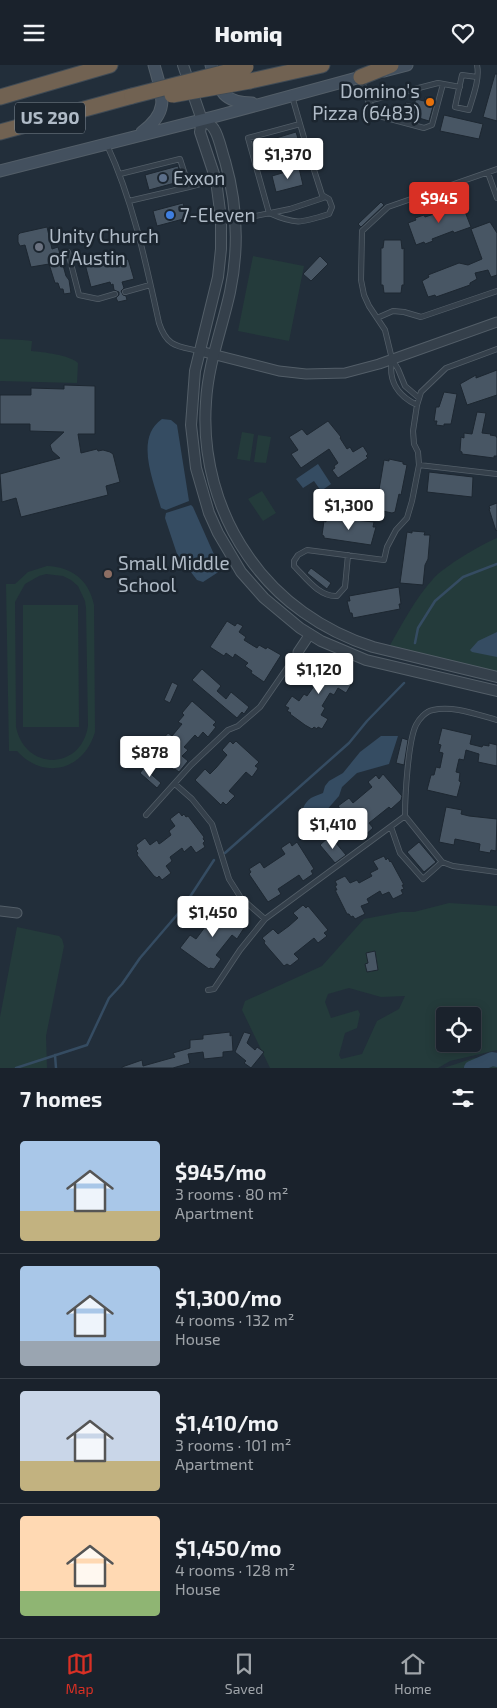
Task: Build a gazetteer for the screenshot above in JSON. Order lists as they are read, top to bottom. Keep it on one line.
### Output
{"streets":{"highway":["US 290"]},"places":["Domino's Pizza (6483)","Exxon","7-Eleven","Unity Church of Austin","Small Middle School"],"page":{"header":"Homiq","price":["$1,370","$945","$1,300","$1,120","$878","$1,410","$1,450"],"heading":"7 homes","list":[{"name":"$945/mo","note":"3 rooms · 80 m² · Apartment"},{"name":"$1,300/mo","note":"4 rooms · 132 m² · House"},{"name":"$1,410/mo","note":"3 rooms · 101 m² · Apartment"},{"name":"$1,450/mo","note":"4 rooms · 128 m² · House"}],"tabs":["Map","Saved","Home"]}}
